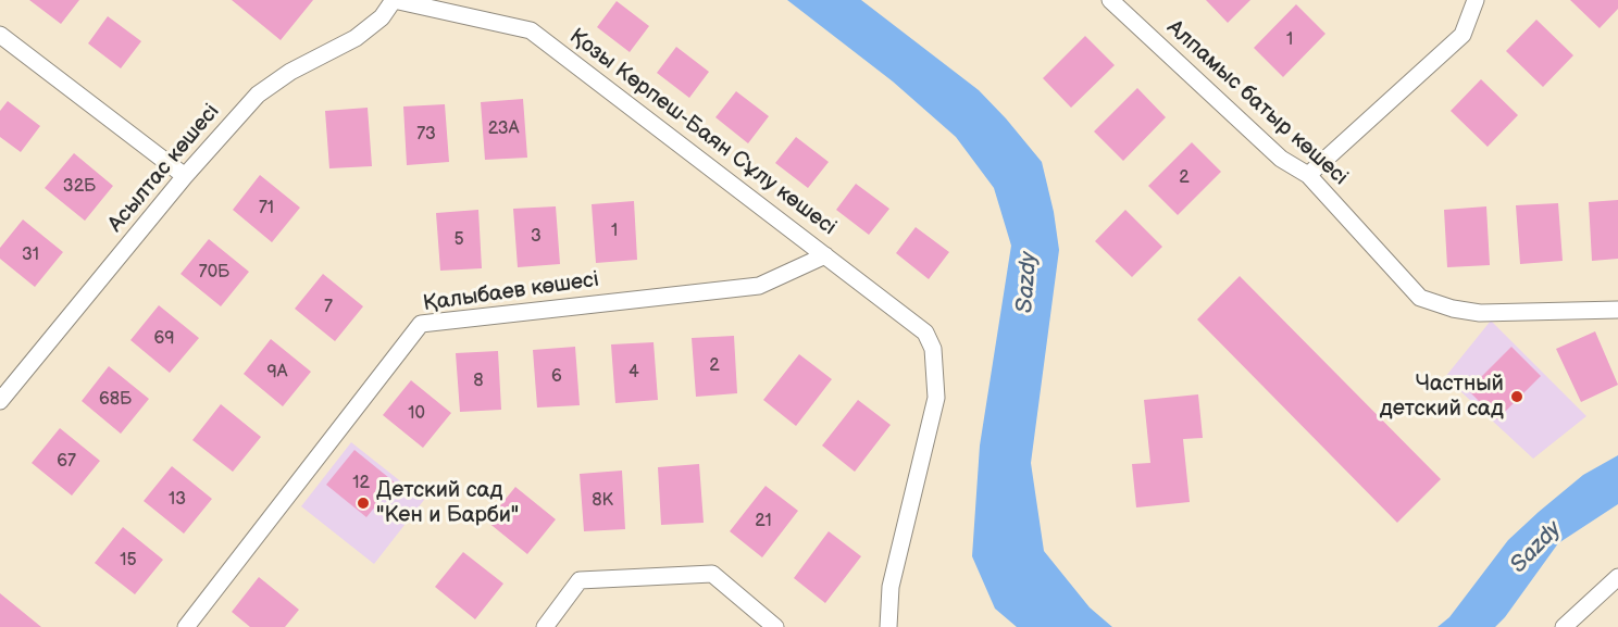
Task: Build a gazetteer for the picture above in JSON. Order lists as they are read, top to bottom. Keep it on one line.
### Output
{"streets":{"street":["Алпамыс батыр көшесі","Қозы Көрпеш-Баян Сұлу көшесі","Асылтас көшесі","Қалыбаев көшесі"]},"crossings":[["Қозы Көрпеш-Баян Сұлу көшесі","Асылтас көшесі"],["Қозы Көрпеш-Баян Сұлу көшесі","Қалыбаев көшесі"]],"water":["Sazdy"],"places":["Частный детский сад","Детский сад \"Кен и Барби\""],"house_numbers":["1","23А","73","2","32Б","71","1","3","5","31","70Б","7","69","2","9А","4","6","8","68Б","10","67","12","13","8К","21","15"]}
